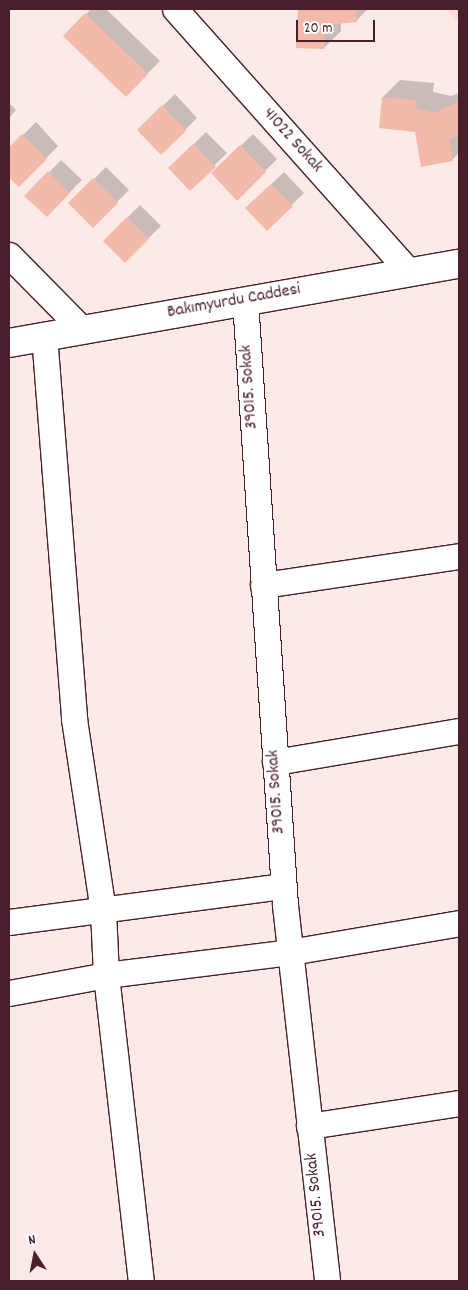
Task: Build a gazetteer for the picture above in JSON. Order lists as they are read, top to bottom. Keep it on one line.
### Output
{"streets":{"main road":["Bakımyurdu Caddesi"],"street":["41022 Sokak","39015. Sokak"]},"crossings":[["41022 Sokak","Bakımyurdu Caddesi"],["Bakımyurdu Caddesi","39015. Sokak"]],"scale_bar":"20 m","north":"top"}
